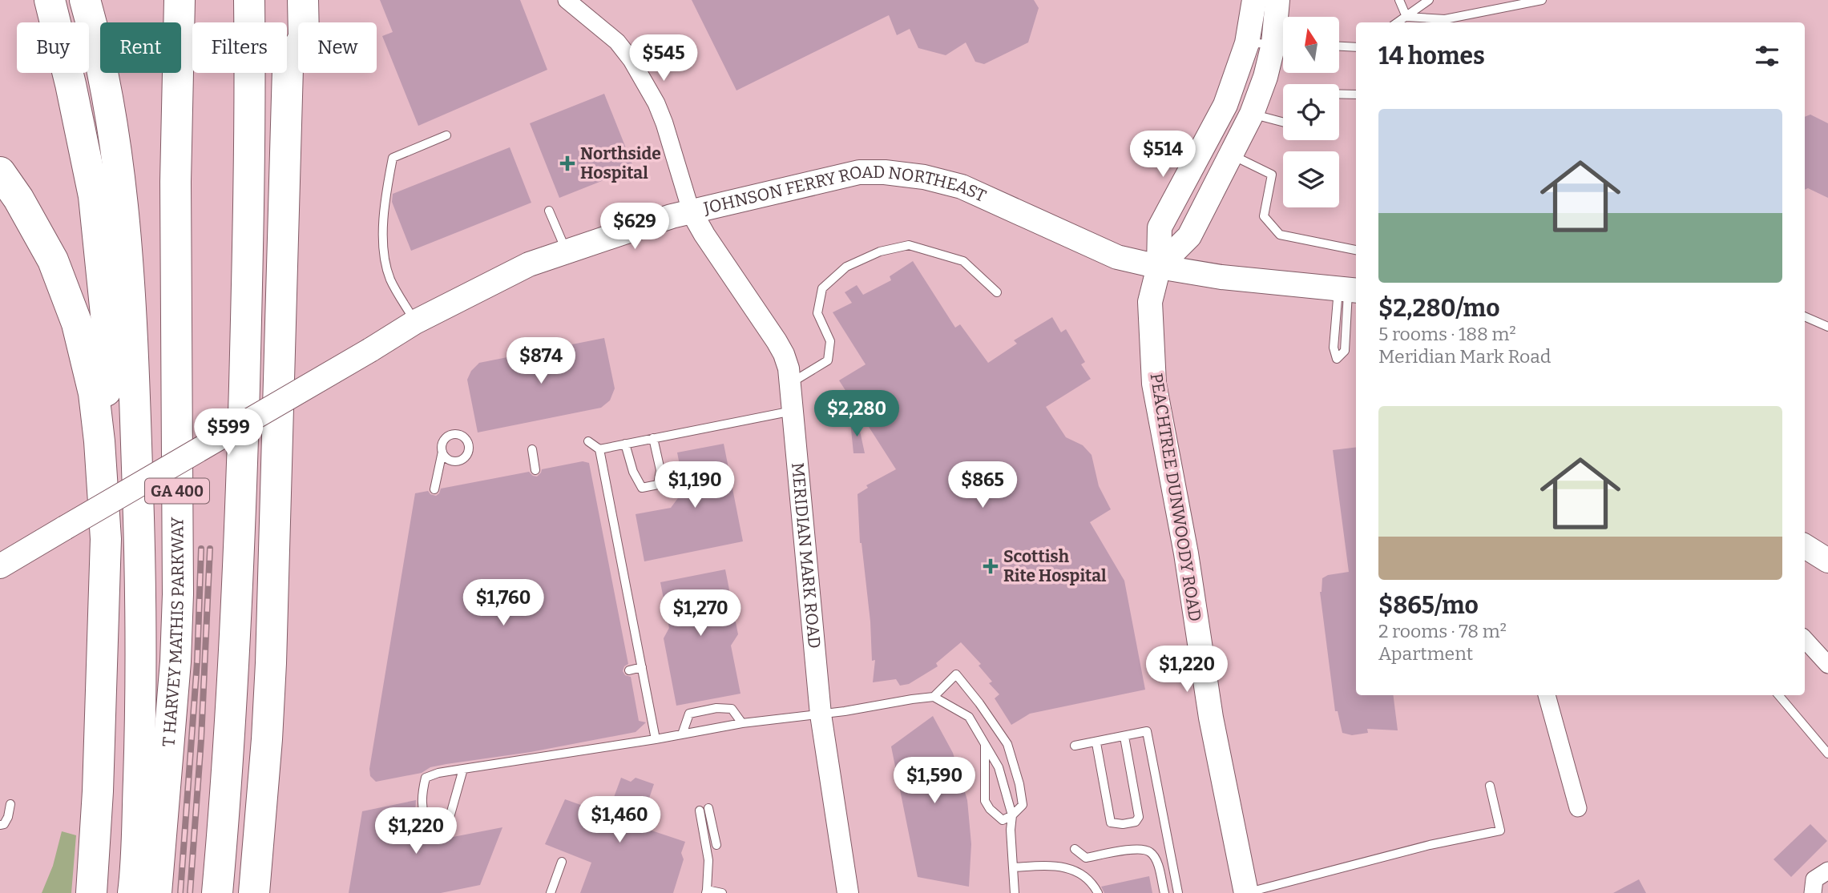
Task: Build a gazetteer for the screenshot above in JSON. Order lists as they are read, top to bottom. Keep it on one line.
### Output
{"streets":{"highway":["GA 400","T HARVEY MATHIS PARKWAY"],"main road":["JOHNSON FERRY ROAD NORTHEAST","PEACHTREE DUNWOODY ROAD"],"street":["MERIDIAN MARK ROAD"]},"crossings":[["JOHNSON FERRY ROAD NORTHEAST","PEACHTREE DUNWOODY ROAD"],["JOHNSON FERRY ROAD NORTHEAST","MERIDIAN MARK ROAD"]],"places":{"health":["Northside Hospital","Scottish Rite Hospital"]},"north":"top","page":{"chip":["Buy","Rent","Filters","New"],"heading":"14 homes","price":["$545","$514","$629","$874","$2,280","$599","$1,190","$865","$1,760","$1,270","$1,220","$1,590","$1,460","$1,220"],"list":[{"name":"$2,280/mo","note":"5 rooms · 188 m² · Meridian Mark Road"},{"name":"$865/mo","note":"2 rooms · 78 m² · Apartment"}]}}
